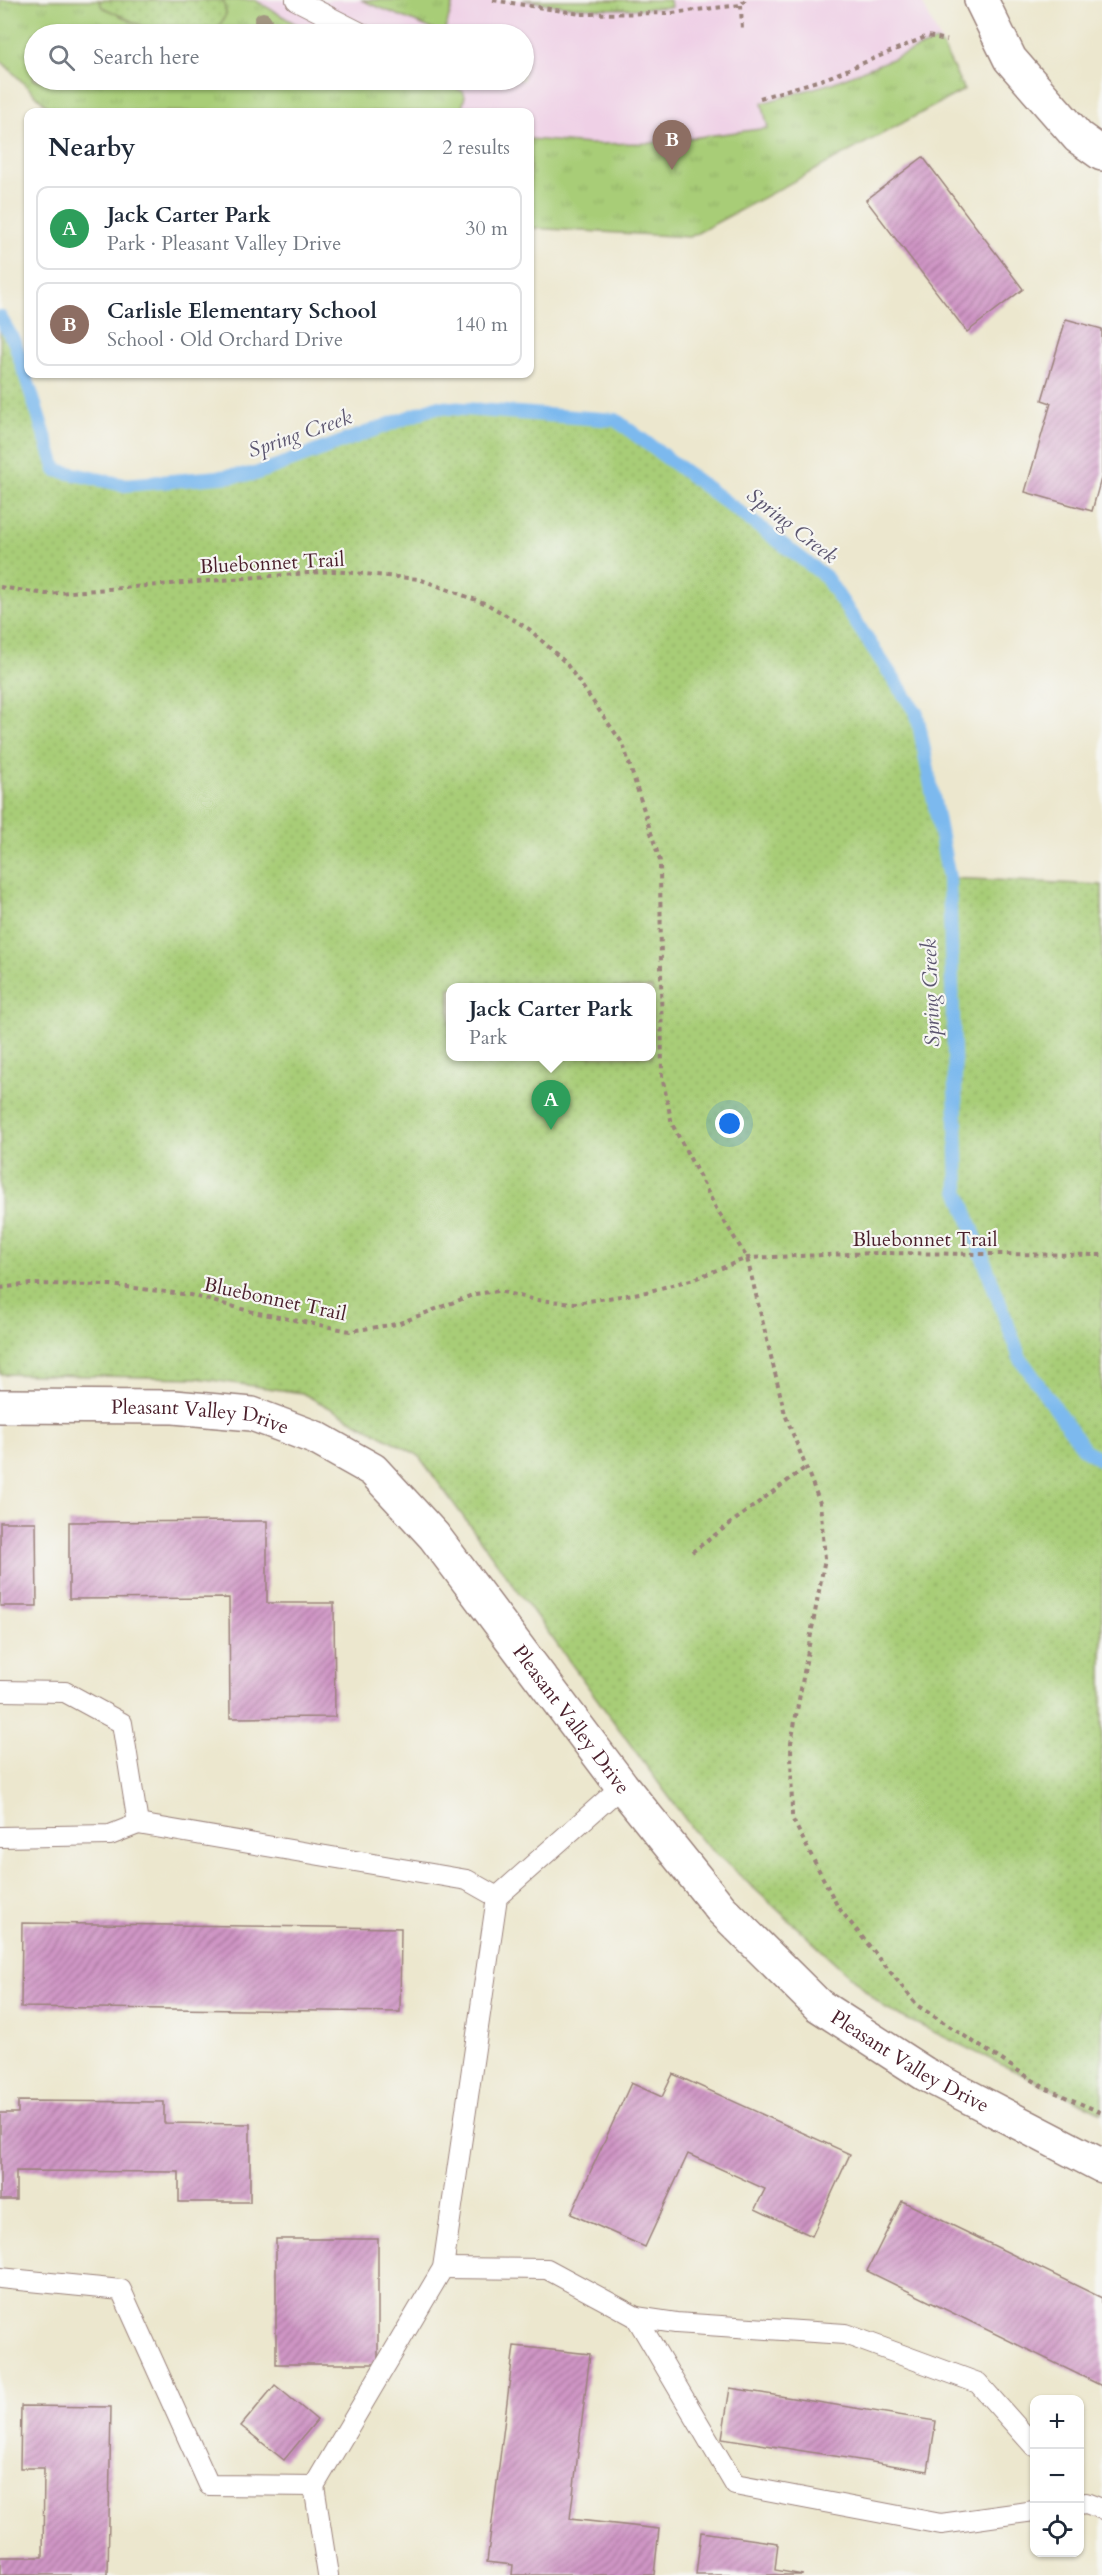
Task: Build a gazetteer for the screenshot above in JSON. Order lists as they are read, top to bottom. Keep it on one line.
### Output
{"streets":{"street":["Pleasant Valley Drive"],"path":["Bluebonnet Trail"]},"water":["Spring Creek"],"page":{"search":"Search here","heading":["Nearby","2 results"],"pins":["B","A"],"list":[{"mark":"A","name":"Jack Carter Park","note":"Park · Pleasant Valley Drive","value":"30 m"},{"mark":"B","name":"Carlisle Elementary School","note":"School · Old Orchard Drive","value":"140 m"}],"popup":["Jack Carter Park","Park"],"map_buttons":["+","−"]}}
